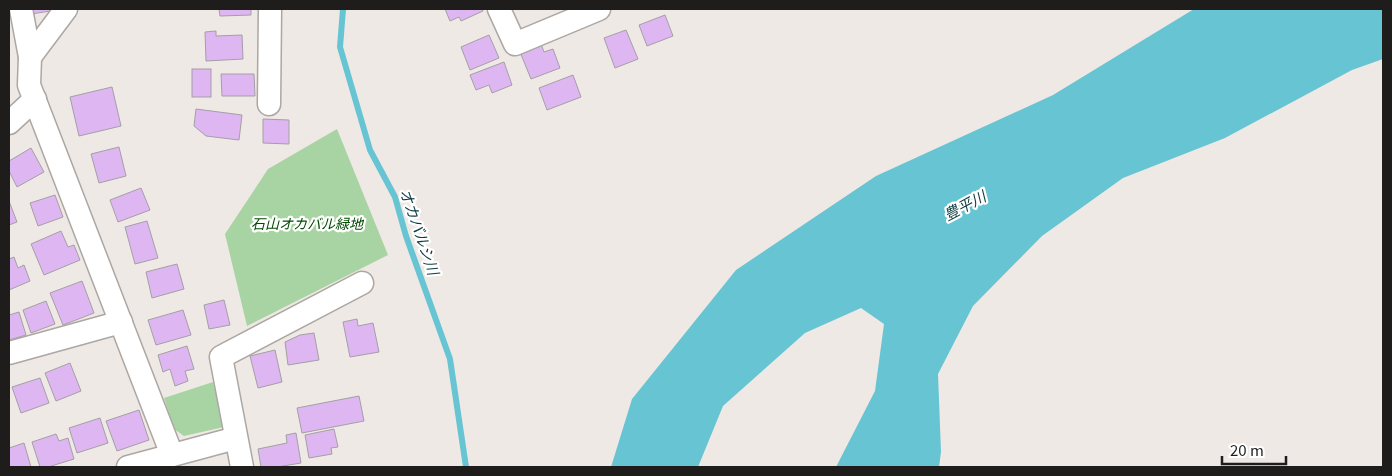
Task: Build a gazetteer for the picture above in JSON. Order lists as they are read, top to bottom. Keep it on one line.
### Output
{"water":["豊平川","オカバルシ川"],"parks":["石山オカバル緑地"],"scale_bar":"20 m"}
